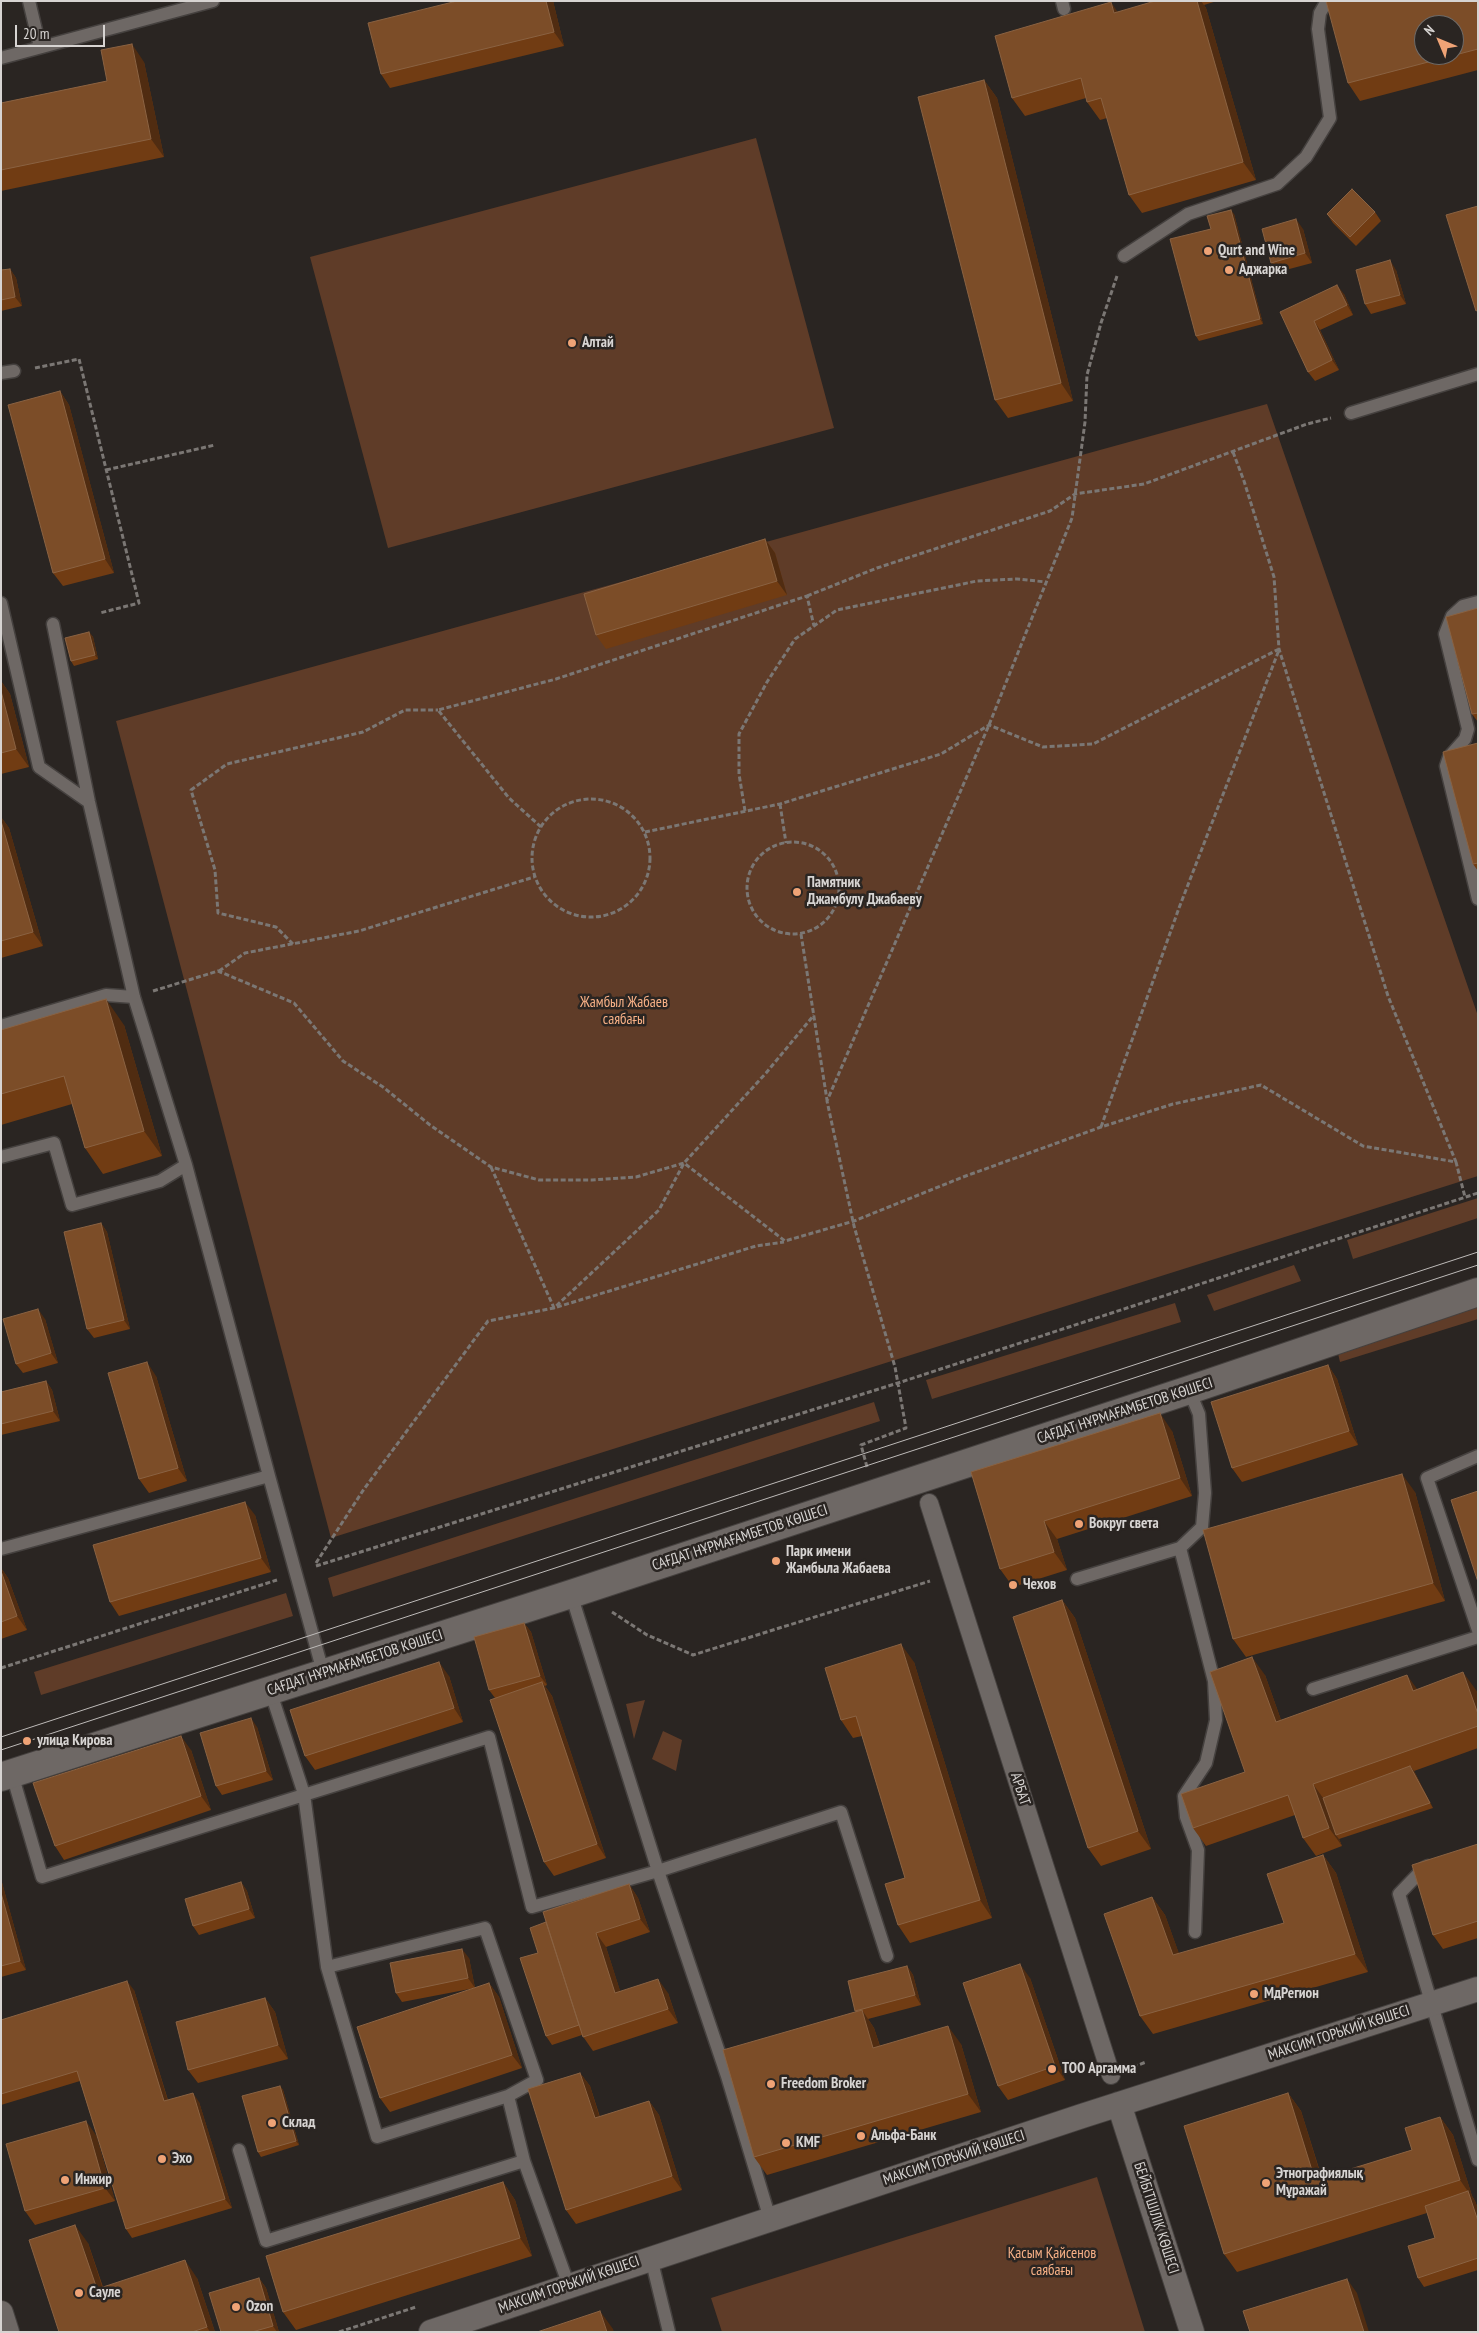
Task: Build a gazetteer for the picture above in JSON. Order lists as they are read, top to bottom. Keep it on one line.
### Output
{"streets":{"main road":["САҒДАТ НҰРМАҒАМБЕТОВ КӨШЕСІ"],"street":["АРБАТ","МАКСИМ ГОРЬКИЙ КӨШЕСІ","БЕЙБІТШІЛІК КӨШЕСІ"]},"crossings":[["МАКСИМ ГОРЬКИЙ КӨШЕСІ","БЕЙБІТШІЛІК КӨШЕСІ"]],"parks":["Жамбыл Жабаев саябағы","Қасым Қайсенов саябағы"],"places":["Qurt and Wine","Аджарка","Алтай","Памятник Джамбулу Джабаеву","Вокруг света","Парк имени Жамбыла Жабаева","Чехов","улица Кирова","МдРегион","ТОО Аргамма","Freedom Broker","Склад","Альфа-Банк","KMF","Эхо","Инжир","Этнографиялық Мұражай","Сауле","Ozon"],"scale_bar":"20 m","north":"top left"}
